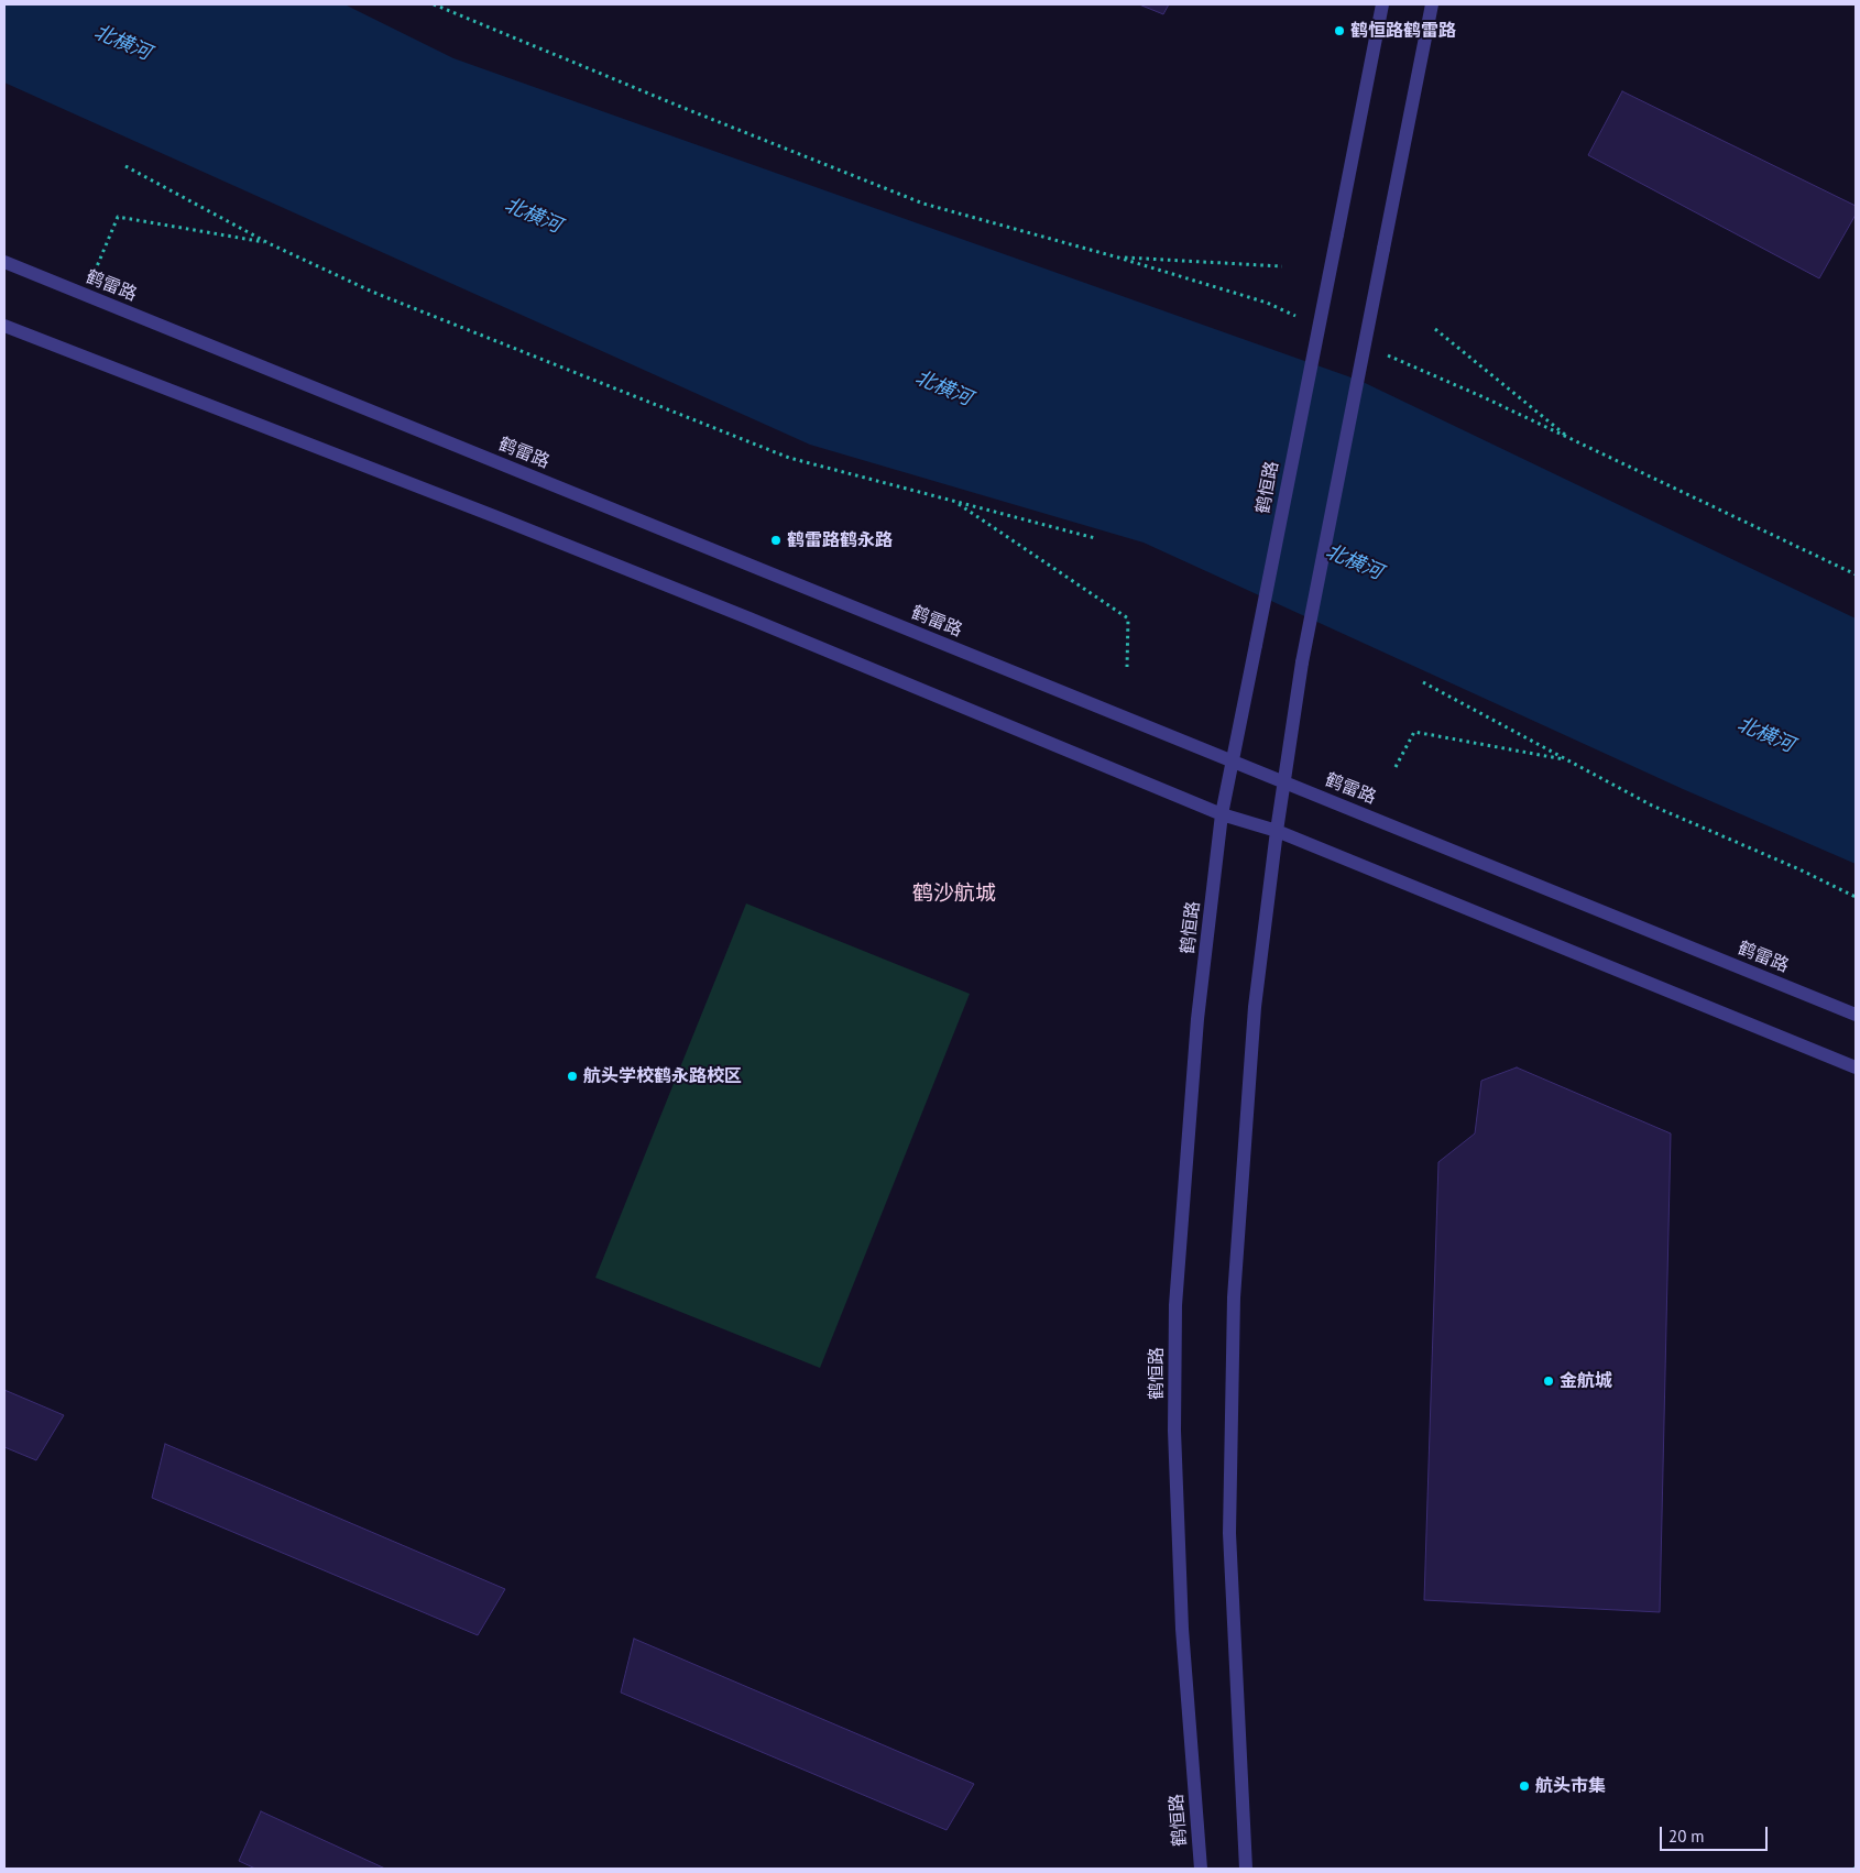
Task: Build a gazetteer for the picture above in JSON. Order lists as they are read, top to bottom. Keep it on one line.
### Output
{"streets":{"street":["鹤雷路","鹤恒路"]},"crossings":[["鹤雷路","鹤恒路"]],"districts":["鹤沙航城"],"water":["北横河"],"places":["鹤恒路鹤雷路","鹤雷路鹤永路","航头学校鹤永路校区","金航城","航头市集"],"scale_bar":"20 m"}
